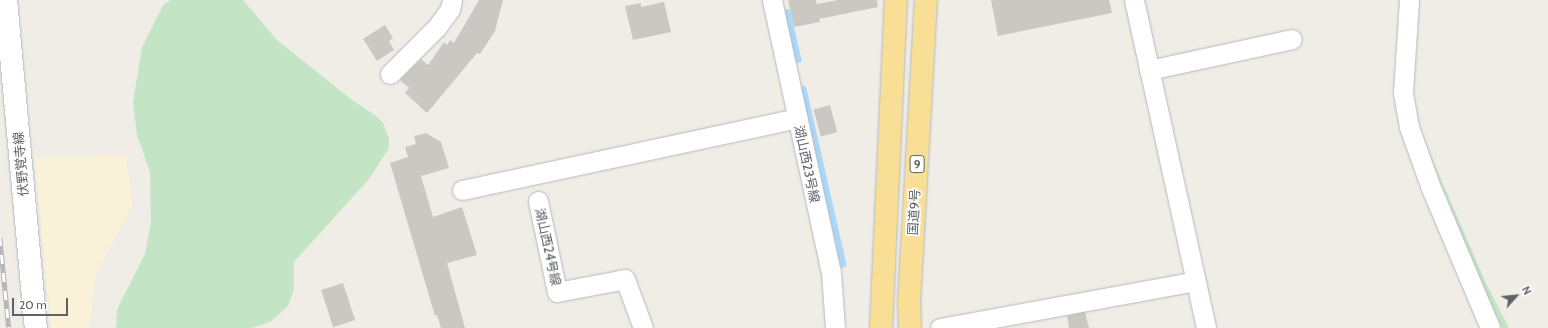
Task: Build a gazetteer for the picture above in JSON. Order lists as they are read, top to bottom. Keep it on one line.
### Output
{"streets":{"highway":["9","国道9号"],"main road":["伏野覚寺線"],"street":["湖山西23号線","湖山西24号線"]},"scale_bar":"20 m","north":"top right"}
